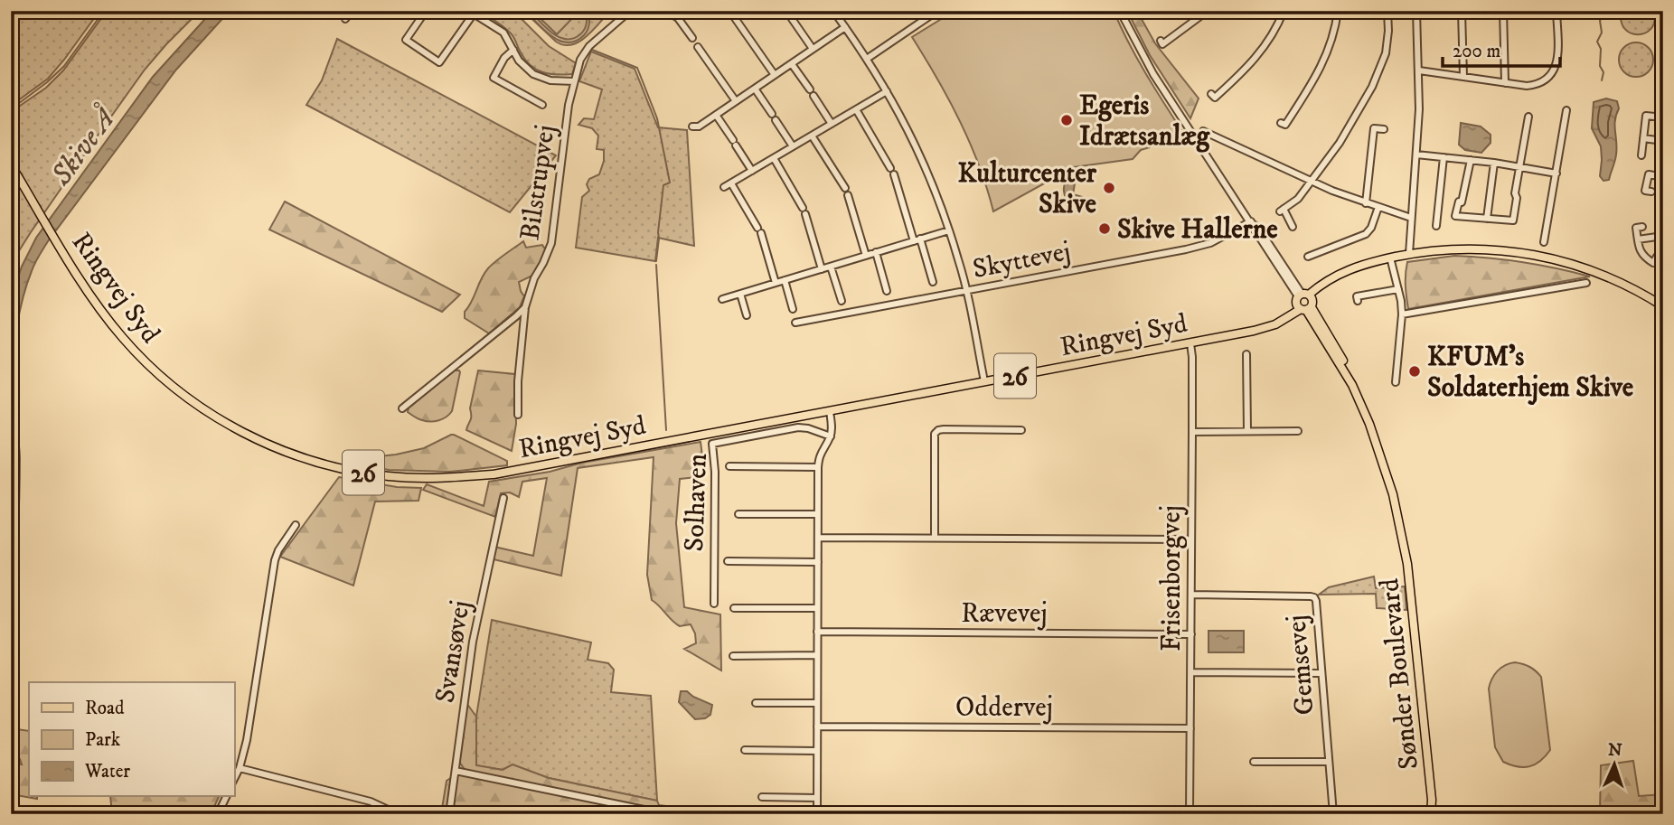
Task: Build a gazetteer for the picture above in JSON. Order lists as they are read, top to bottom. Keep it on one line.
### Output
{"streets":{"main road":["Ringvej Syd","26","Sønder Boulevard"],"street":["Bilstrupvej","Skyttevej","Solhaven","Frisenborgvej","Rævevej","Svansøvej","Gemsevej","Oddervej"]},"crossings":[["Skyttevej","Sønder Boulevard"],["Ringvej Syd","Frisenborgvej"],["Ringvej Syd","Sønder Boulevard"],["Frisenborgvej","Rævevej"],["Frisenborgvej","Gemsevej"],["Frisenborgvej","Oddervej"]],"water":["Skive Å"],"places":["Egeris Idrætsanlæg","Kulturcenter Skive","Skive Hallerne","KFUM's Soldaterhjem Skive"],"legend":["Road","Park","Water"],"scale_bar":"200 m","north":"top"}
